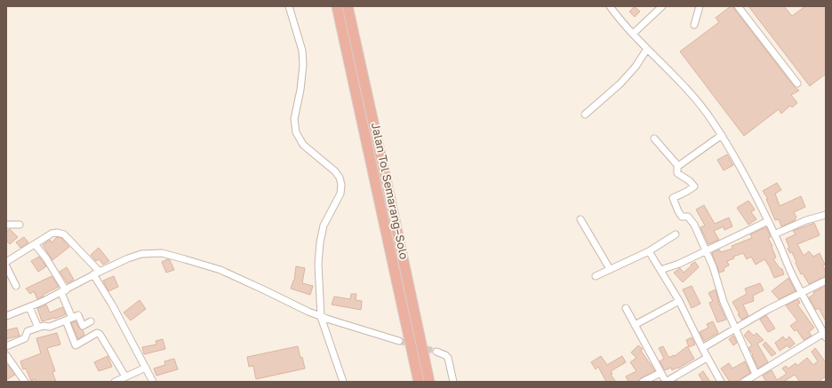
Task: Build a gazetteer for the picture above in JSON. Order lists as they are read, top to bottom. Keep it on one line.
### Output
{"streets":{"highway":["Jalan Tol Semarang–Solo"]}}
